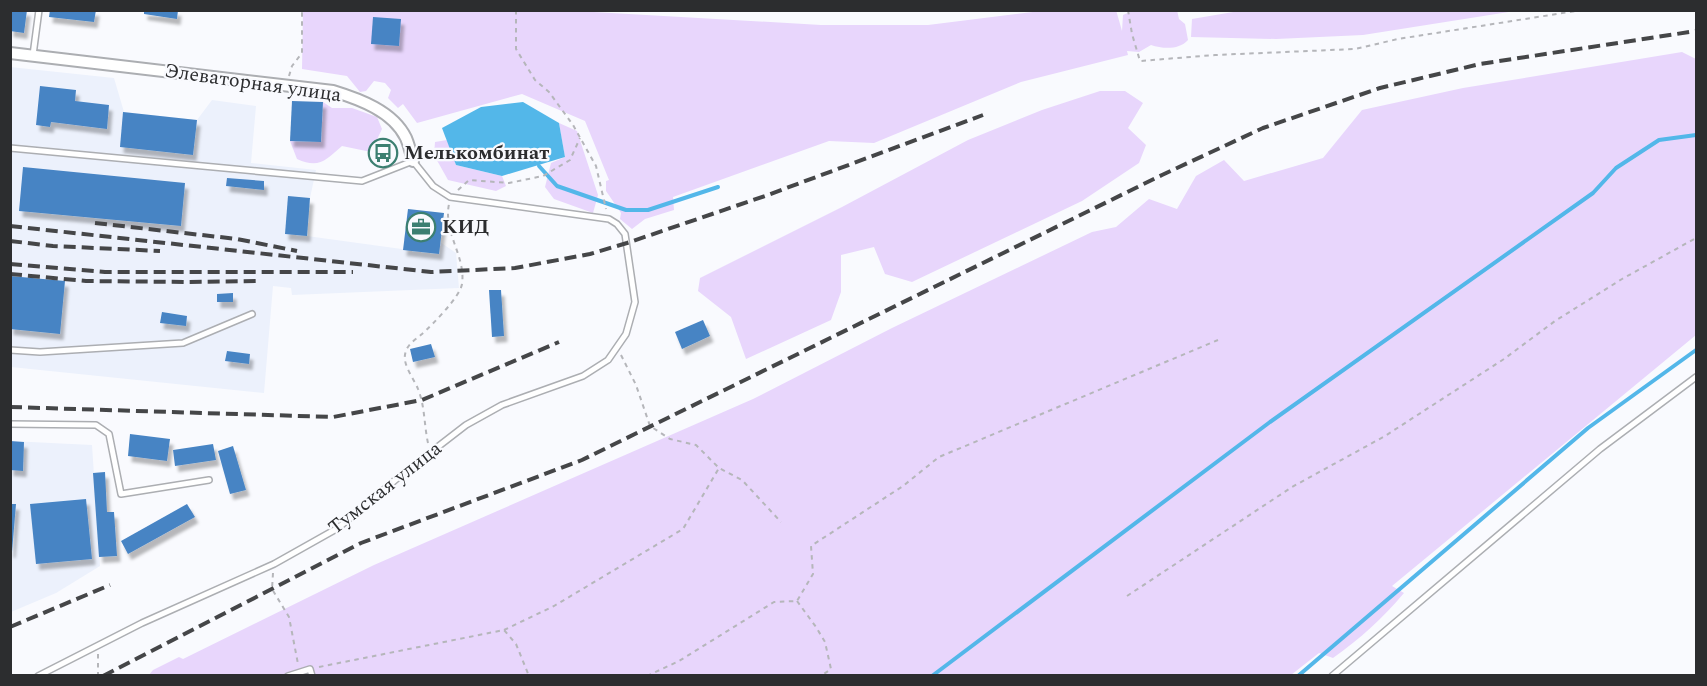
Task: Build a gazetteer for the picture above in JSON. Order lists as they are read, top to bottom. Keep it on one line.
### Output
{"streets":{"street":["Элеваторная улица"],"lane":["Тумская улица"]},"crossings":[["Элеваторная улица","Тумская улица"]],"places":{"bus stop":["Мелькомбинат"],"office":["КИД"]}}
